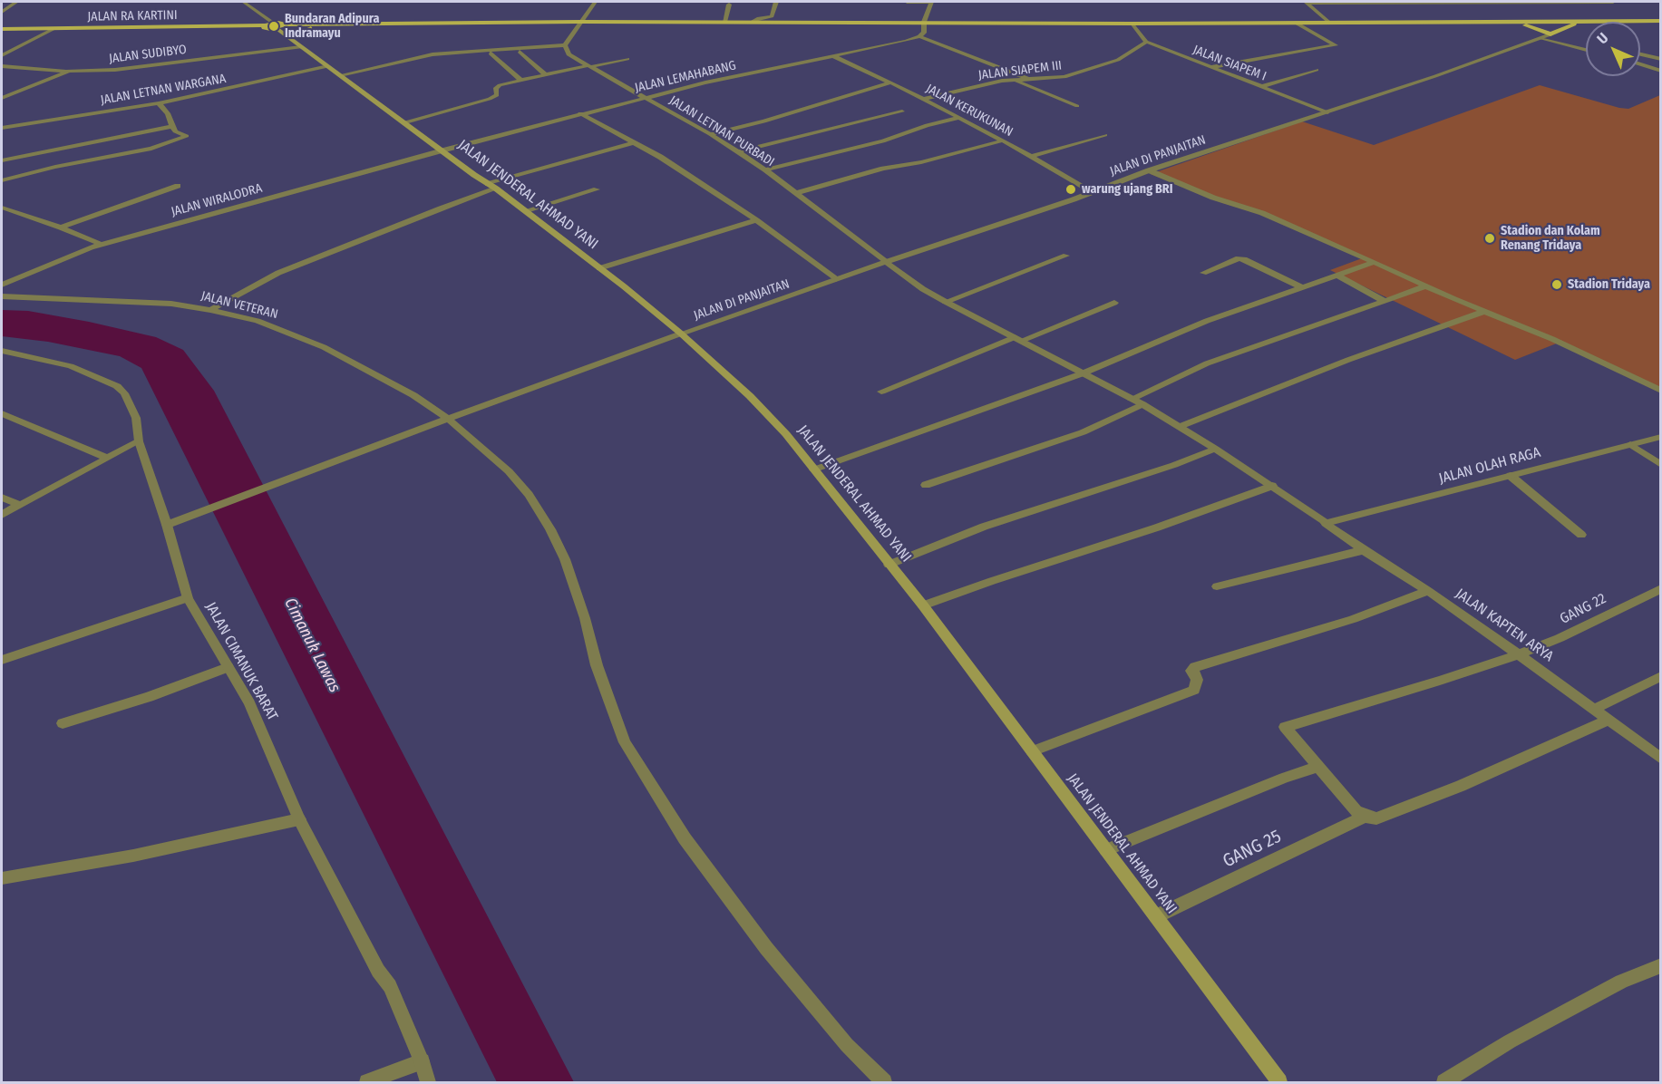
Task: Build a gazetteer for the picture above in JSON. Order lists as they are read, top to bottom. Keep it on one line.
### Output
{"streets":{"main road":["JALAN RA KARTINI","JALAN JENDERAL AHMAD YANI"],"street":["JALAN SUDIBYO","JALAN SIAPEM I","JALAN SIAPEM III","JALAN LEMAHABANG","JALAN LETNAN WARGANA","JALAN KERUKUNAN","JALAN LETNAN PURBADI","JALAN DI PANJAITAN","JALAN WIRALODRA","JALAN VETERAN","JALAN OLAH RAGA","GANG 22","JALAN KAPTEN ARYA","JALAN CIMANUK BARAT","GANG 25"]},"crossings":[["JALAN RA KARTINI","JALAN JENDERAL AHMAD YANI"],["JALAN SUDIBYO","JALAN JENDERAL AHMAD YANI"],["JALAN SIAPEM I","JALAN SIAPEM III"],["JALAN SIAPEM I","JALAN DI PANJAITAN"],["JALAN SIAPEM III","JALAN KERUKUNAN"],["JALAN LEMAHABANG","JALAN KERUKUNAN"],["JALAN LEMAHABANG","JALAN LETNAN PURBADI"],["JALAN LEMAHABANG","JALAN JENDERAL AHMAD YANI"],["JALAN LEMAHABANG","JALAN WIRALODRA"],["JALAN LETNAN WARGANA","JALAN JENDERAL AHMAD YANI"],["JALAN KERUKUNAN","JALAN DI PANJAITAN"],["JALAN LETNAN PURBADI","JALAN DI PANJAITAN"],["JALAN LETNAN PURBADI","JALAN KAPTEN ARYA"],["JALAN DI PANJAITAN","JALAN JENDERAL AHMAD YANI"],["JALAN DI PANJAITAN","JALAN VETERAN"],["JALAN DI PANJAITAN","JALAN CIMANUK BARAT"],["JALAN JENDERAL AHMAD YANI","JALAN WIRALODRA"],["JALAN JENDERAL AHMAD YANI","GANG 25"],["JALAN OLAH RAGA","JALAN KAPTEN ARYA"],["GANG 22","JALAN KAPTEN ARYA"],["JALAN KAPTEN ARYA","GANG 25"]],"water":["Cimanuk Lawas"],"places":["Bundaran Adipura Indramayu","warung ujang BRI","Stadion dan Kolam Renang Tridaya","Stadion Tridaya"],"north":"top left"}
